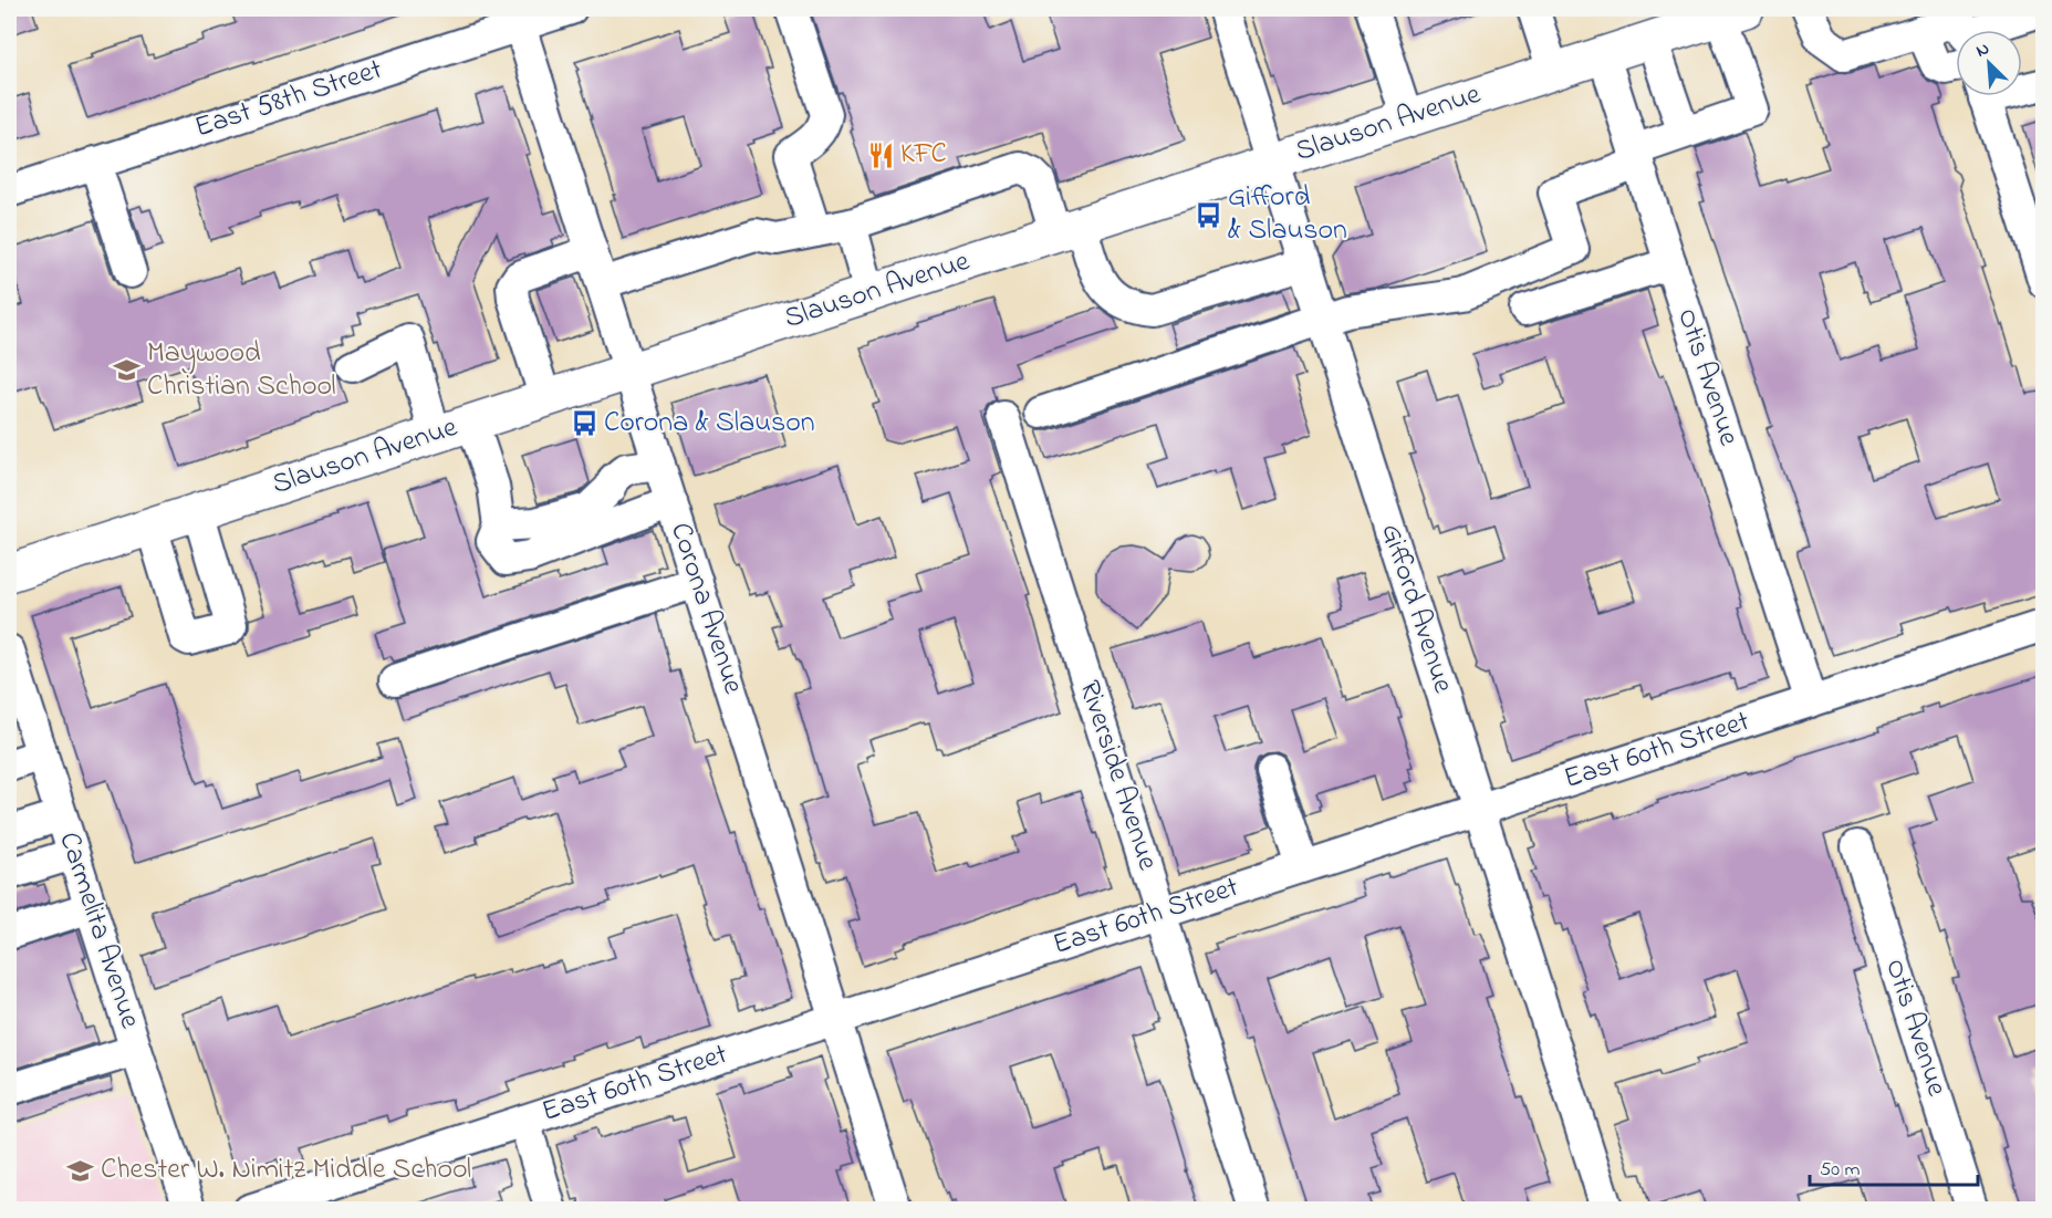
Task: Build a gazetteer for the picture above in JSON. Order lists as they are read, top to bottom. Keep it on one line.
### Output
{"streets":{"main road":["Slauson Avenue"],"street":["East 58th Street","Otis Avenue","Corona Avenue","Gifford Avenue","East 60th Street","Riverside Avenue","Carmelita Avenue"]},"crossings":[["East 58th Street","Corona Avenue"],["Slauson Avenue","Otis Avenue"],["Slauson Avenue","Corona Avenue"],["Slauson Avenue","Gifford Avenue"],["Otis Avenue","East 60th Street"],["Corona Avenue","East 60th Street"],["Gifford Avenue","East 60th Street"],["East 60th Street","Riverside Avenue"]],"places":{"restaurant":["KFC"],"bus stop":["Gifford & Slauson","Corona & Slauson"],"school or university":["Maywood Christian School","Chester W. Nimitz Middle School"]},"scale_bar":"50 m","north":"top left"}
